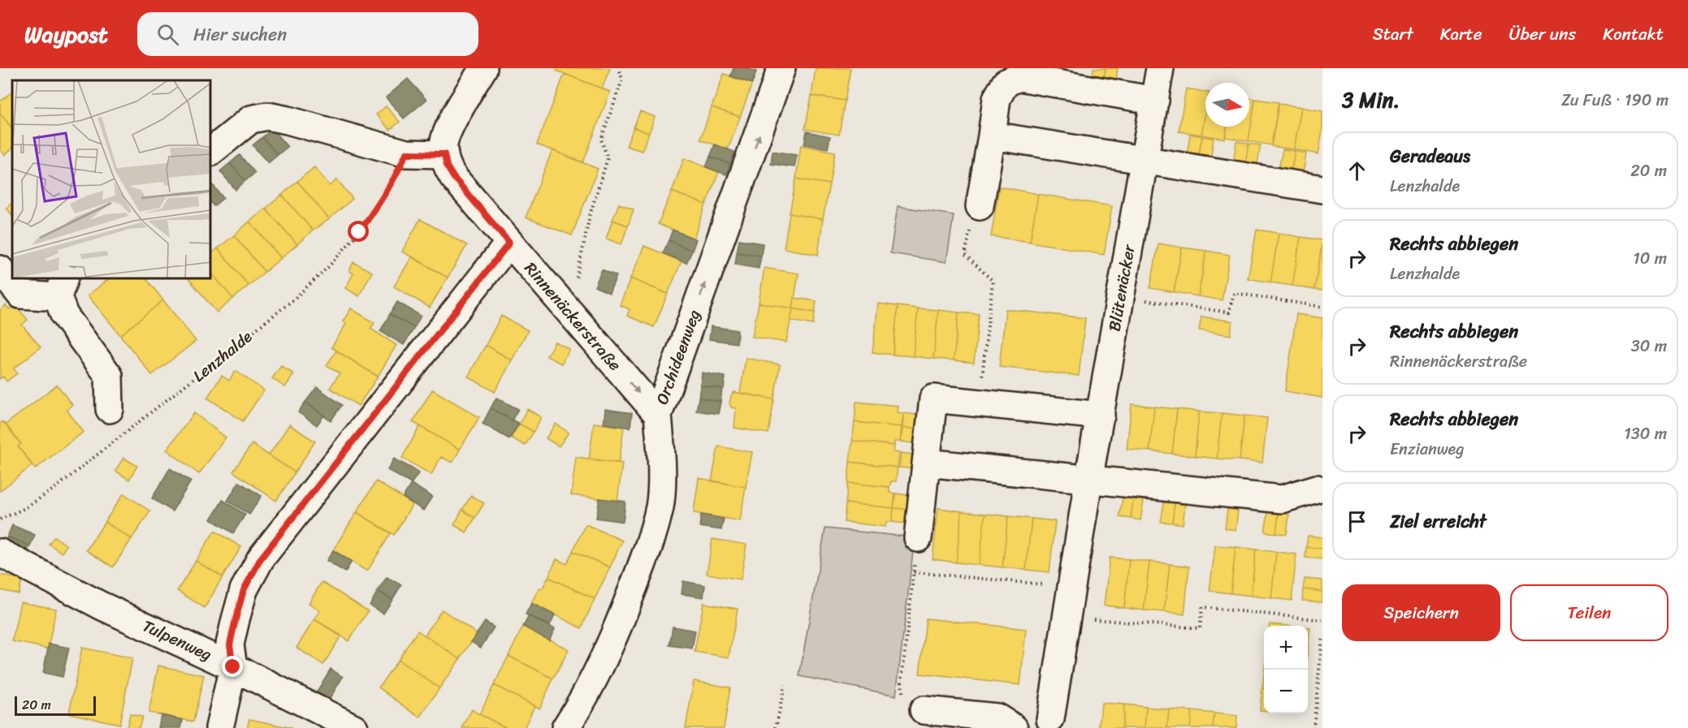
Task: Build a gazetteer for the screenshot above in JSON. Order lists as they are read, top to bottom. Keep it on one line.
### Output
{"streets":{"street":["Blütenäcker","Rinnenäckerstraße","Orchideenweg","Tulpenweg"],"path":["Lenzhalde"]},"crossings":[["Rinnenäckerstraße","Orchideenweg"]],"scale_bar":"20 m","north":"right","page":{"header":"Waypost","search":"Hier suchen","nav":["Start","Karte","Über uns","Kontakt"],"heading":["3 Min.","Zu Fuß · 190 m"],"list":[["Geradeaus","Lenzhalde","20 m"],["Rechts abbiegen","Lenzhalde","10 m"],["Rechts abbiegen","Rinnenäckerstraße","30 m"],["Rechts abbiegen","Enzianweg","130 m"],"Ziel erreicht"],"buttons":["Speichern","Teilen"],"map_buttons":["+","−"],"scale":"20 m"}}
